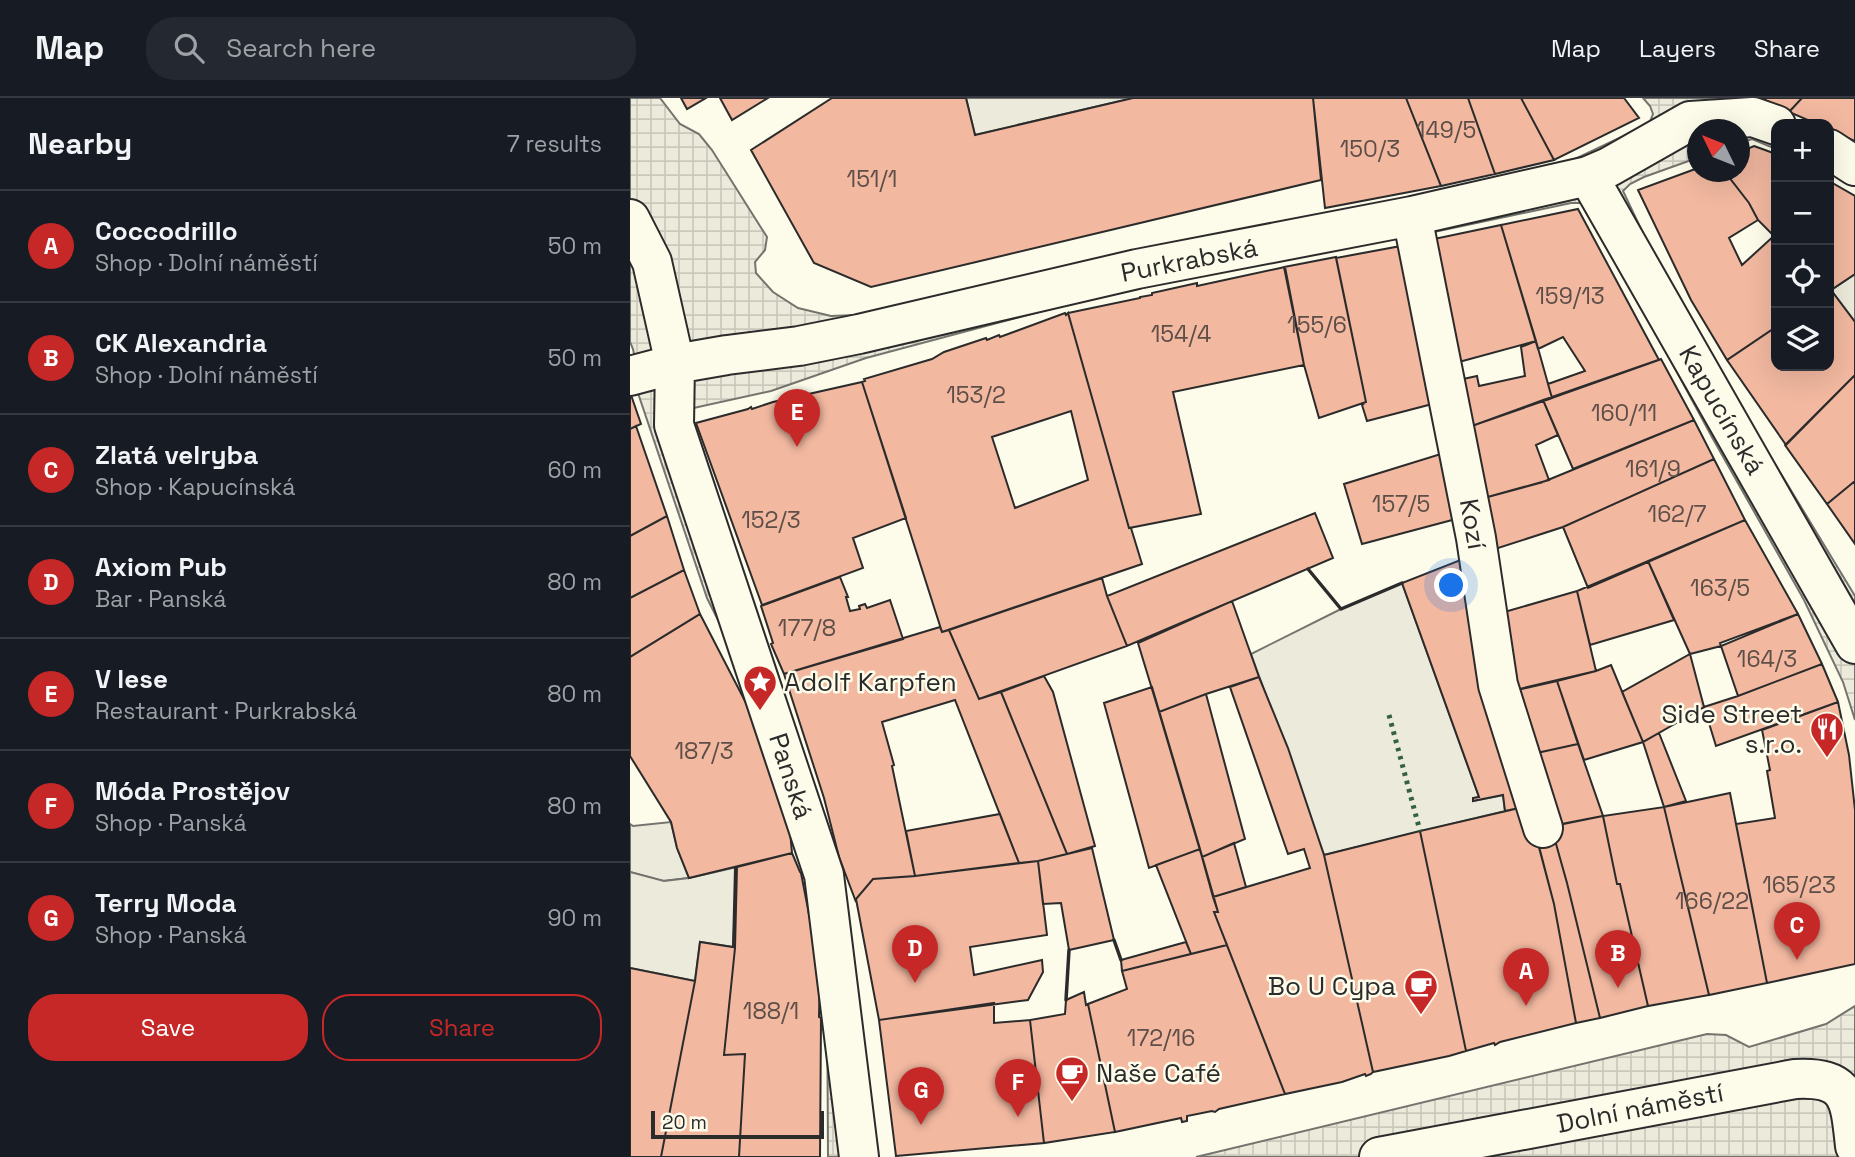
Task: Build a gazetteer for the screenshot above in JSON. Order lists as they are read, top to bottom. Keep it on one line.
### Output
{"streets":{"street":["Purkrabská","Kapucínská","Kozí","Panská","Dolní náměstí"]},"crossings":[["Purkrabská","Kapucínská"],["Purkrabská","Kozí"],["Purkrabská","Panská"]],"places":{"place":["Adolf Karpfen"],"restaurant":["Side Street s.r.o."],"cafe":["Bo U Cypa","Naše Café"]},"house_numbers":["149/5","150/3","151/1","159/13","155/6","154/4","153/2","160/11","161/9","157/5","162/7","152/3","163/5","177/8","164/3","187/3","165/23","166/22","188/1","172/16"],"scale_bar":"20 m","north":"top left","page":{"header":"Map","search":"Search here","nav":["Map","Layers","Share"],"heading":["Nearby","7 results"],"map_buttons":["+","−"],"list":[{"mark":"A","name":"Coccodrillo","note":"Shop · Dolní náměstí","value":"50 m"},{"mark":"B","name":"CK Alexandria","note":"Shop · Dolní náměstí","value":"50 m"},{"mark":"C","name":"Zlatá velryba","note":"Shop · Kapucínská","value":"60 m"},{"mark":"D","name":"Axiom Pub","note":"Bar · Panská","value":"80 m"},{"mark":"E","name":"V lese","note":"Restaurant · Purkrabská","value":"80 m"},{"mark":"F","name":"Móda Prostějov","note":"Shop · Panská","value":"80 m"},{"mark":"G","name":"Terry Moda","note":"Shop · Panská","value":"90 m"}],"pins":["E","C","D","B","A","F","G"],"buttons":["Save","Share"],"scale":"20 m"}}
